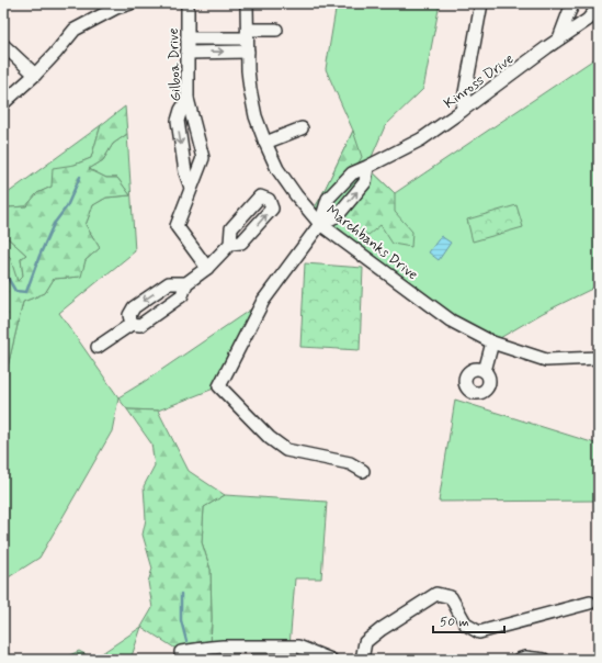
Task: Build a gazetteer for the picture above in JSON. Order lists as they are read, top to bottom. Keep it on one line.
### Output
{"streets":{"street":["Gilboa Drive","Kinross Drive","Marchbanks Drive"]},"crossings":[["Kinross Drive","Marchbanks Drive"]],"scale_bar":"50 m"}
